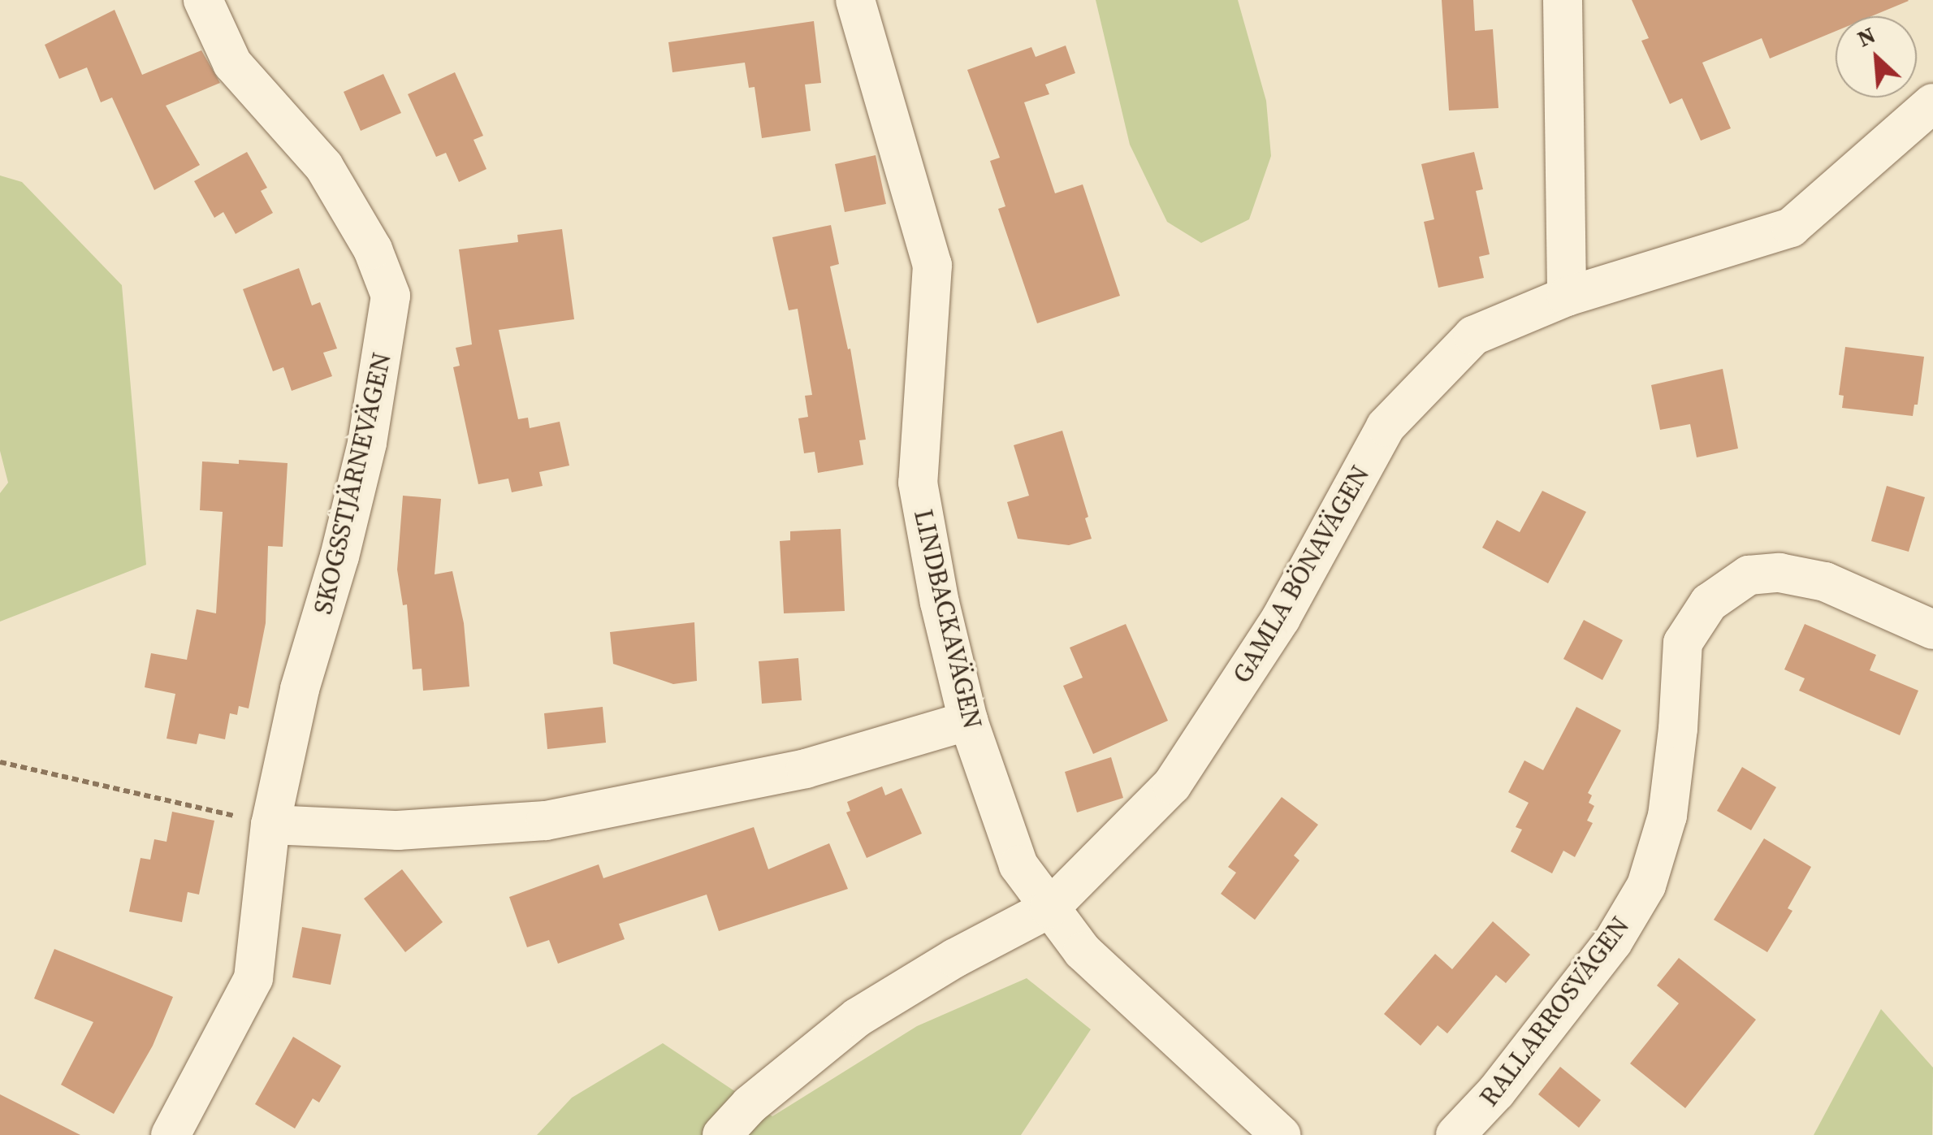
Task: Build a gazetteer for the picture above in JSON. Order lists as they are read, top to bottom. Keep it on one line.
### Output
{"streets":{"street":["SKOGSSTJÄRNEVÄGEN","GAMLA BÖNAVÄGEN","LINDBACKAVÄGEN","RALLARROSVÄGEN"]},"crossings":[["GAMLA BÖNAVÄGEN","LINDBACKAVÄGEN"]],"north":"top left"}
